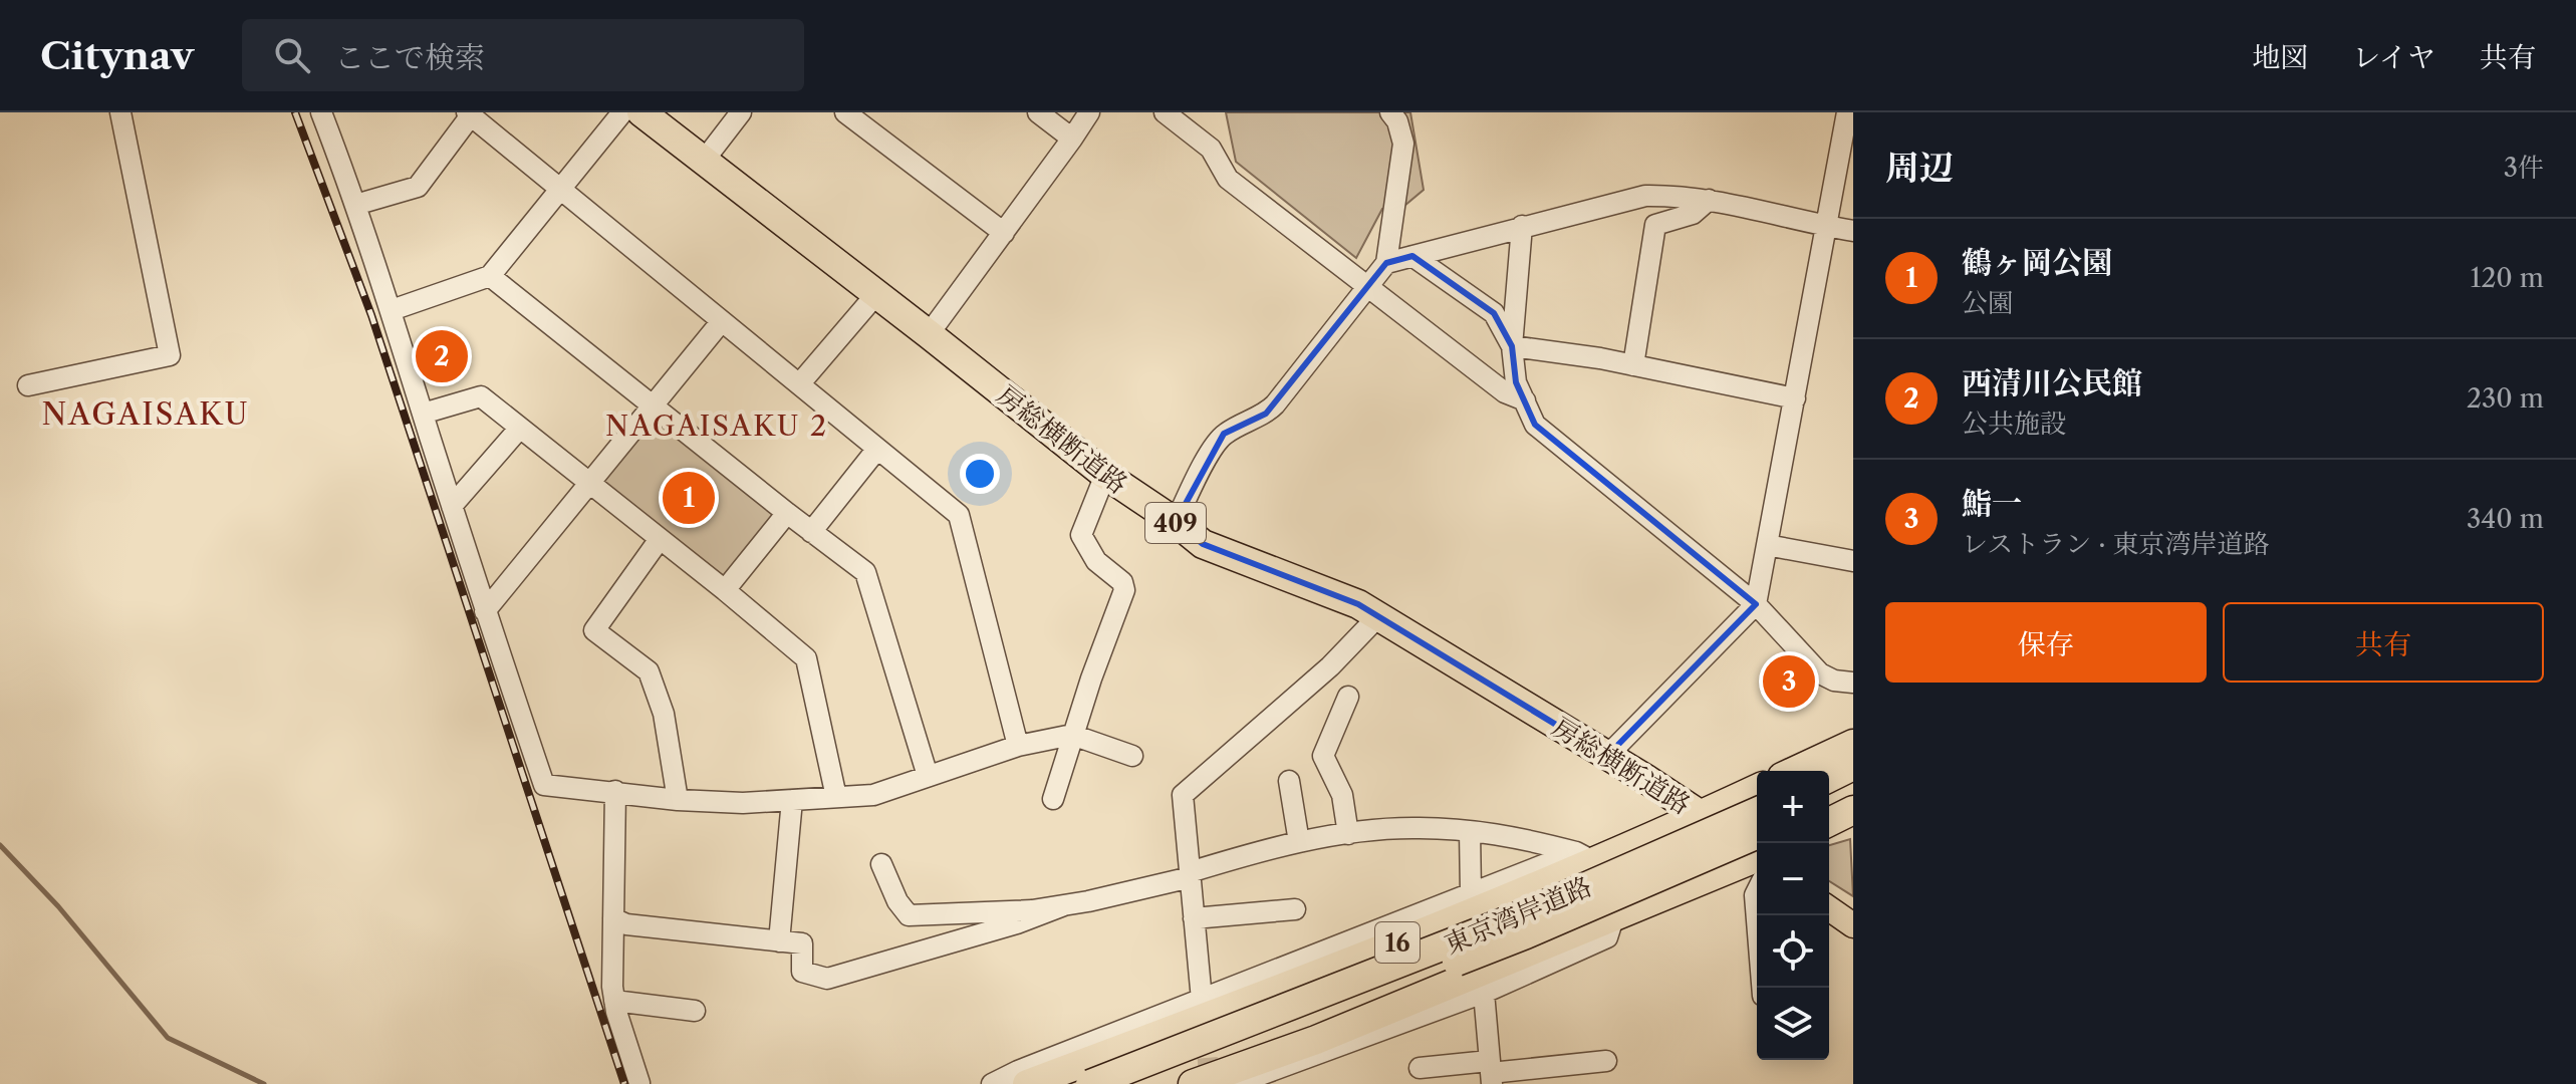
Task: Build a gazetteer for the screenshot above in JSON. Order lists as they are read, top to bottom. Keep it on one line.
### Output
{"streets":{"highway":["房総横断道路","409","東京湾岸道路","16"]},"crossings":[["房総横断道路","16"]],"districts":["NAGAISAKU","NAGAISAKU 2"],"page":{"header":"Citynav","search":"ここで検索","nav":["地図","レイヤ","共有"],"heading":["周辺","3件"],"list":[{"mark":"1","name":"鶴ヶ岡公園","note":"公園","value":"120 m"},{"mark":"2","name":"西清川公民館","note":"公共施設","value":"230 m"},{"mark":"3","name":"鮨一","note":"レストラン · 東京湾岸道路","value":"340 m"}],"pins":["2","1","3"],"buttons":["保存","共有"],"map_buttons":["+","−"]}}
